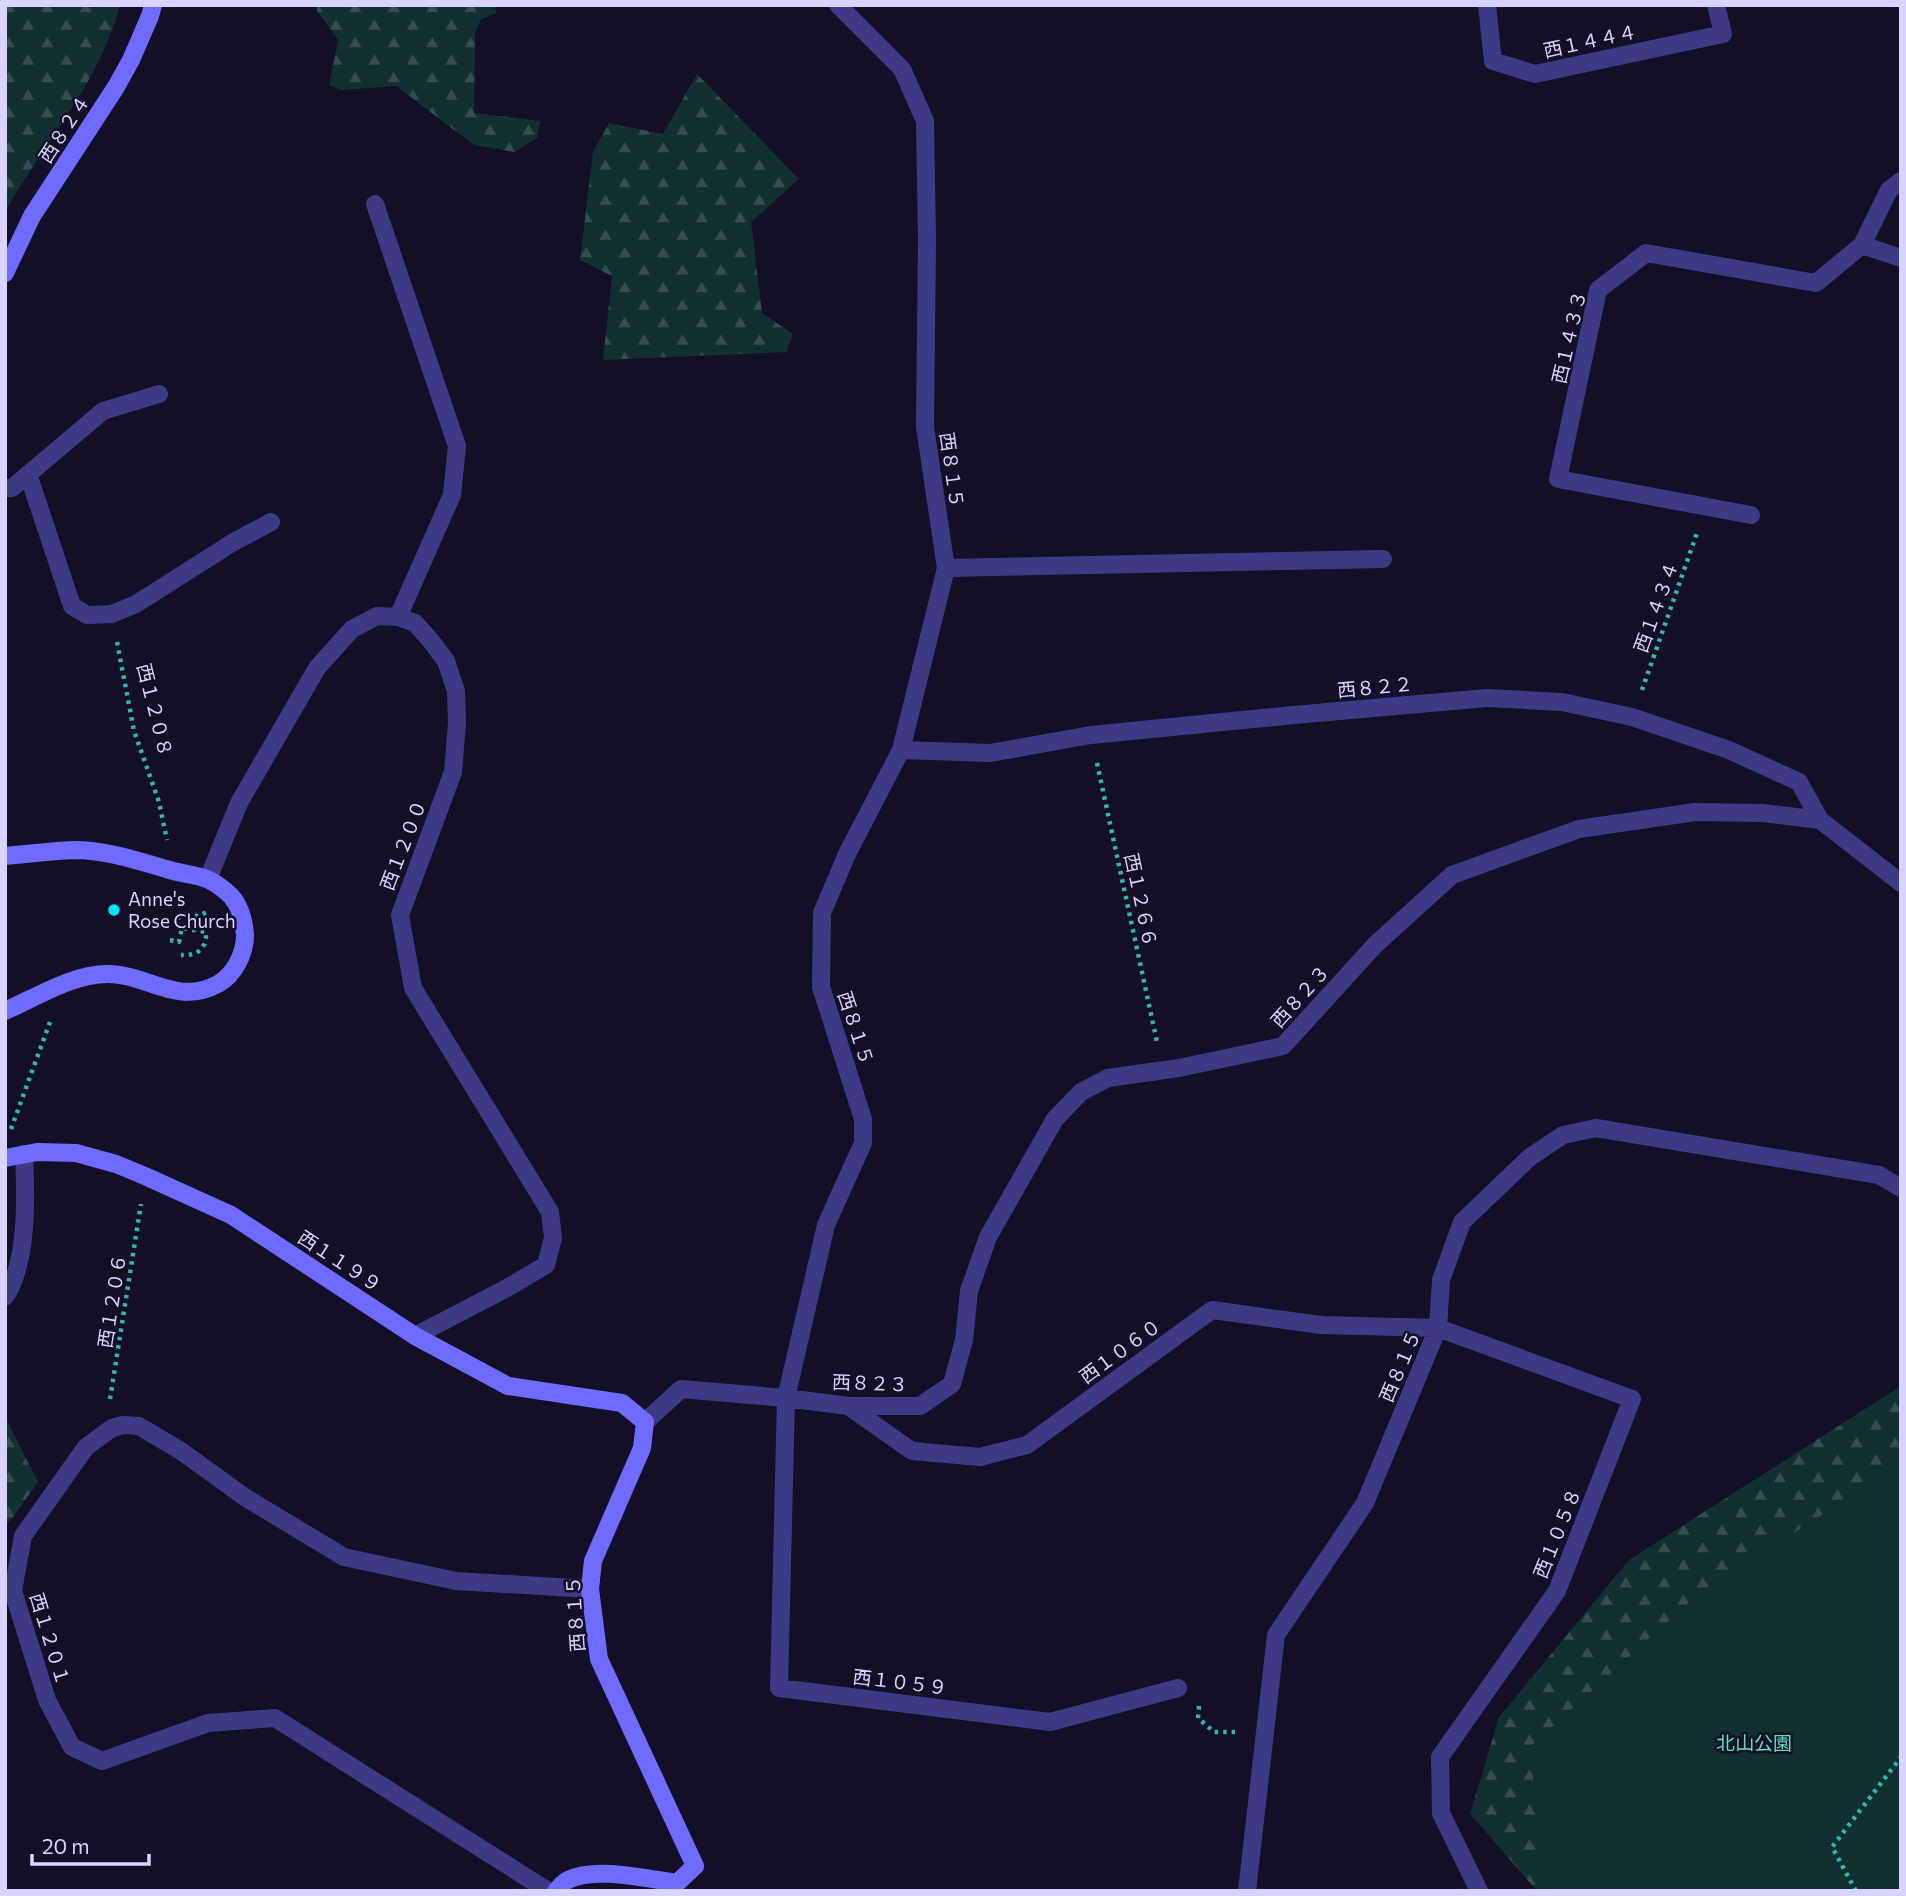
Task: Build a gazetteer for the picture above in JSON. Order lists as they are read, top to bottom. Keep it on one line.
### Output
{"streets":{"street":["西１４４４","西８２４","西１４３３","西８１５","西８２２","西１２００","西８２３","西１１９９","西１０６０","西１０５８","西１２０１","西１０５９"],"path":["西１４３４","西１２０８","西１２６６","西１２０６"]},"crossings":[["西１４３３","西１４３４"],["西８１５","西８２２"],["西８１５","西８２３"],["西８１５","西１１９９"],["西８１５","西１０６０"],["西８１５","西１０５８"],["西８１５","西１２０１"],["西８１５","西１０５９"],["西１４３４","西８２２"],["西８２２","西１２６６"],["西８２２","西８２３"],["西１２００","西１１９９"],["西１２６６","西８２３"],["西８２３","西１０６０"],["西８２３","西１０５９"],["西１０６０","西１０５８"]],"parks":["北山公園"],"places":["Anne's Rose Church"],"scale_bar":"20 m"}
